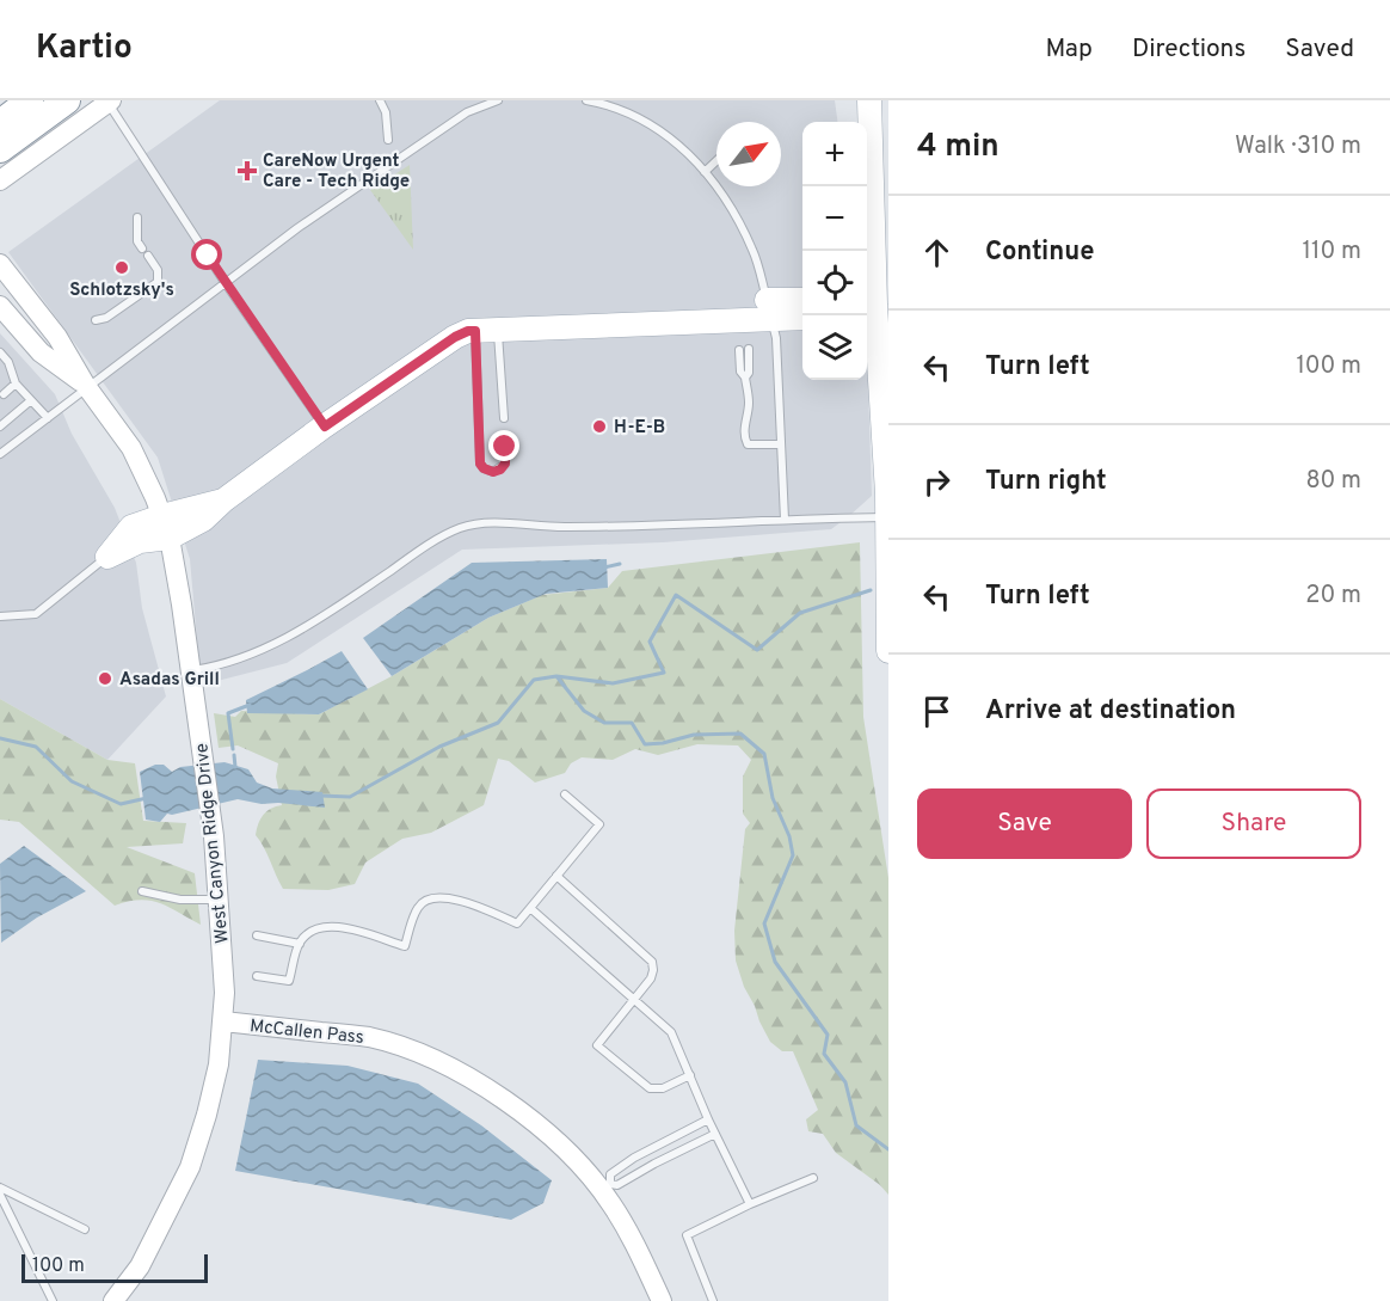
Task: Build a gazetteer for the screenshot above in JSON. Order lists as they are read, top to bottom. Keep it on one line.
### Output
{"streets":{"street":["West Canyon Ridge Drive","McCallen Pass"]},"crossings":[["West Canyon Ridge Drive","McCallen Pass"]],"places":{"health":["CareNow Urgent Care - Tech Ridge"],"other":["Schlotzsky's","H-E-B","Asadas Grill"]},"scale_bar":"100 m","north":"top right","page":{"header":"Kartio","nav":["Map","Directions","Saved"],"heading":["4 min","Walk · 310 m"],"map_buttons":["+","−"],"list":[["Continue","110 m"],["Turn left","100 m"],["Turn right","80 m"],["Turn left","20 m"],"Arrive at destination"],"buttons":["Save","Share"],"scale":"100 m"}}
